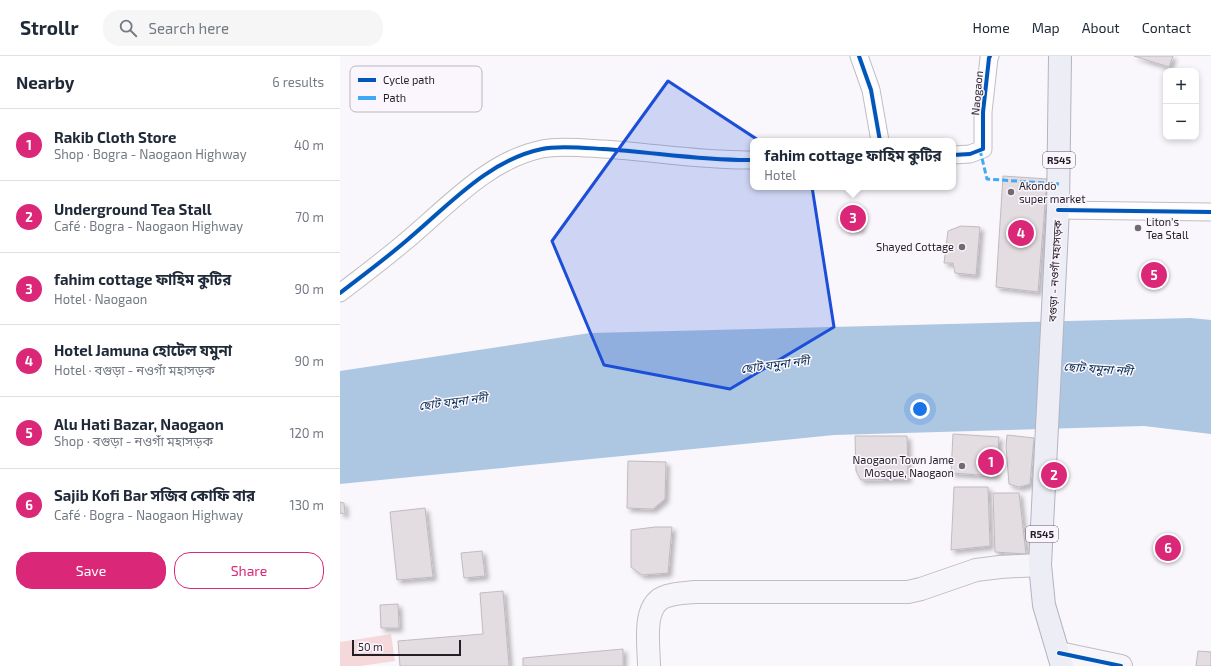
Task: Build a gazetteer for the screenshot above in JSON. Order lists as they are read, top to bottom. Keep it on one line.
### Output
{"streets":{"main road":["R545","বগুড়া - নওগাঁ মহাসড়ক"],"street":["Naogaon"]},"crossings":[["R545","বগুড়া - নওগাঁ মহাসড়ক"]],"water":["ছোট যমুনা নদী"],"places":["Akondo super market","Liton's Tea Stall","Shayed Cottage","Naogaon Town Jame Mosque, Naogaon"],"legend":["Cycle path","Path"],"scale_bar":"50 m","page":{"header":"Strollr","search":"Search here","nav":["Home","Map","About","Contact"],"heading":["Nearby","6 results"],"map_buttons":["+","−"],"list":[{"mark":"1","name":"Rakib Cloth Store","note":"Shop · Bogra - Naogaon Highway","value":"40 m"},{"mark":"2","name":"Underground Tea Stall","note":"Café · Bogra - Naogaon Highway","value":"70 m"},{"mark":"3","name":"fahim cottage ফাহিম কুটির","note":"Hotel · Naogaon","value":"90 m"},{"mark":"4","name":"Hotel Jamuna হোটেল যমুনা","note":"Hotel · বগুড়া - নওগাঁ মহাসড়ক","value":"90 m"},{"mark":"5","name":"Alu Hati Bazar, Naogaon","note":"Shop · বগুড়া - নওগাঁ মহাসড়ক","value":"120 m"},{"mark":"6","name":"Sajib Kofi Bar সজিব কোফি বার","note":"Café · Bogra - Naogaon Highway","value":"130 m"}],"popup":["fahim cottage ফাহিম কুটির","Hotel"],"pins":["3","4","5","1","2","6"],"buttons":["Save","Share"],"scale":"50 m"}}
